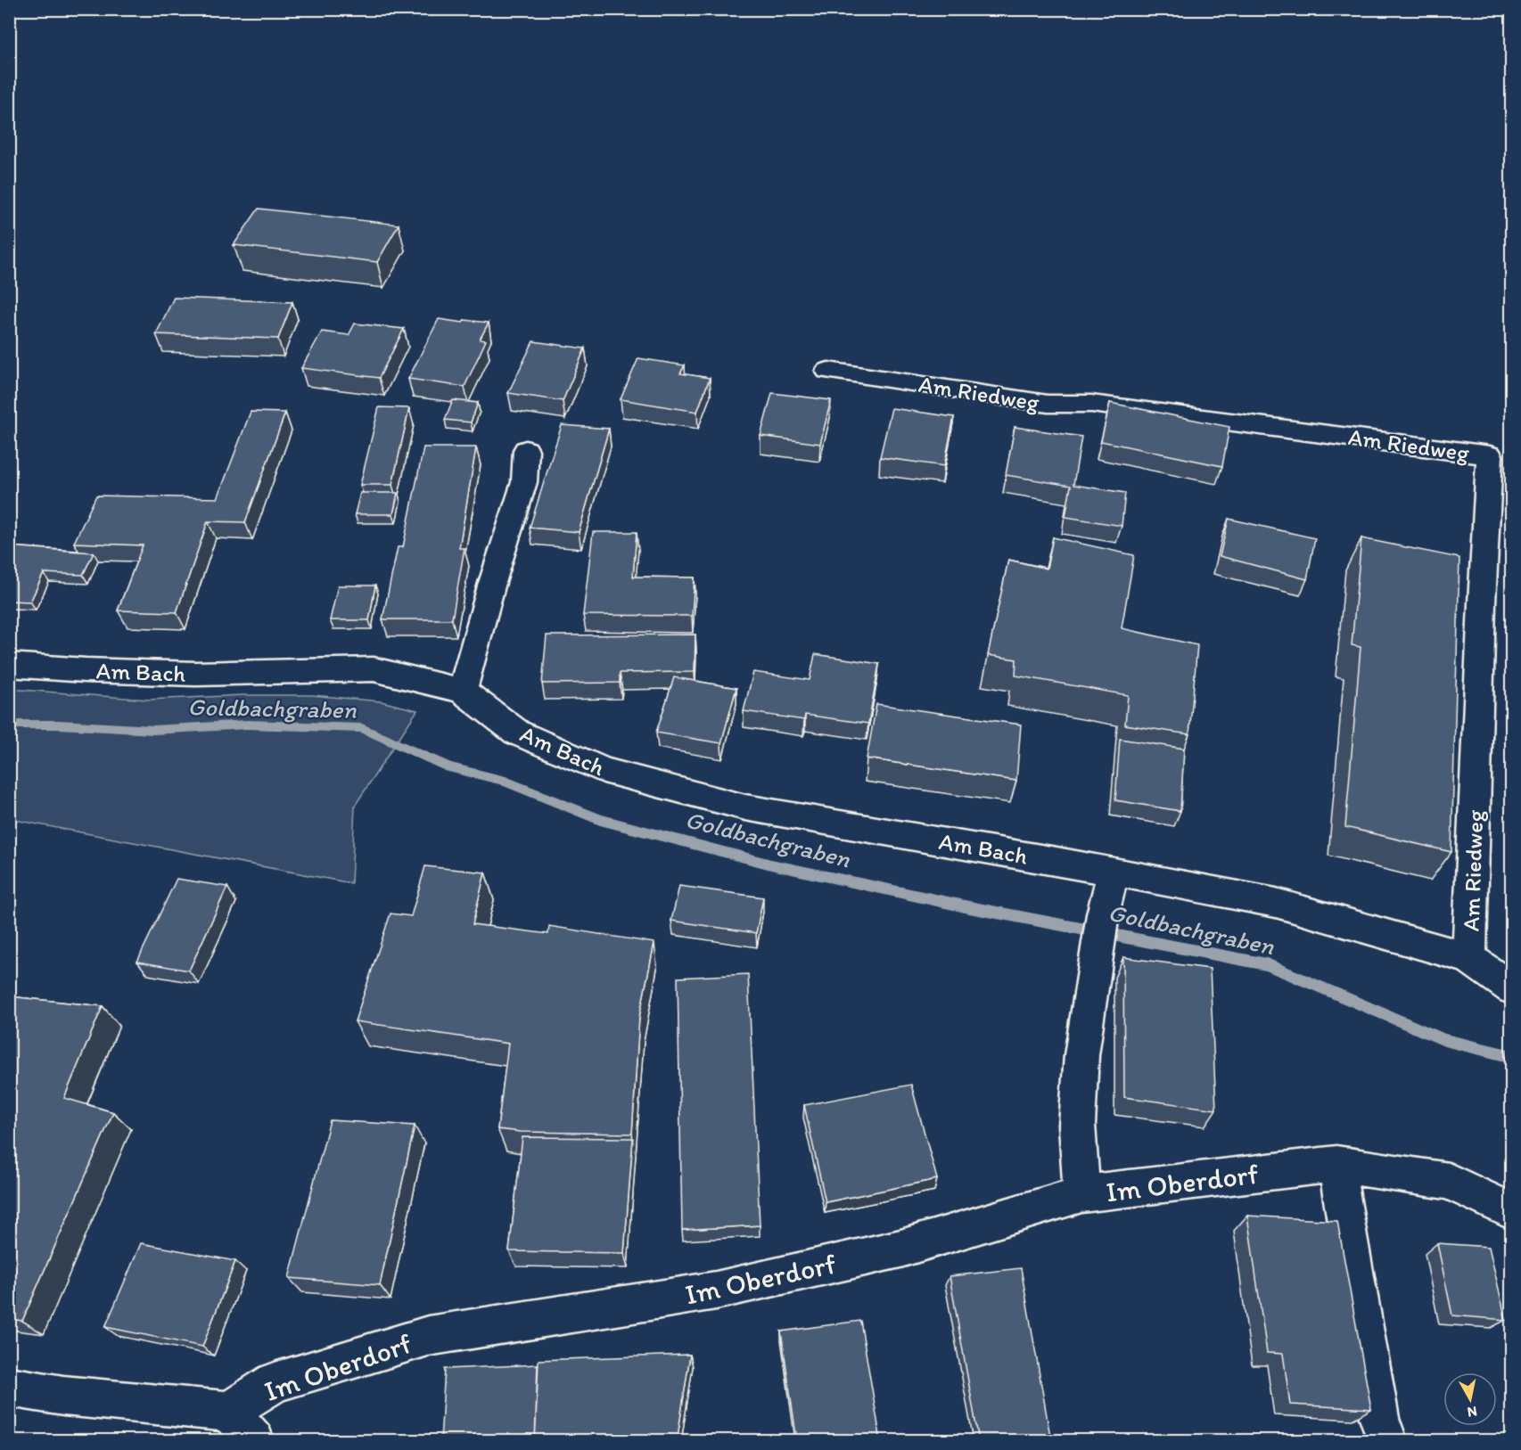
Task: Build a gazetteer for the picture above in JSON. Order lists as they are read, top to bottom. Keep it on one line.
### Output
{"streets":{"street":["Am Riedweg","Am Bach","Im Oberdorf"]},"crossings":[["Am Riedweg","Am Bach"]],"water":["Goldbachgraben"],"north":"bottom"}
